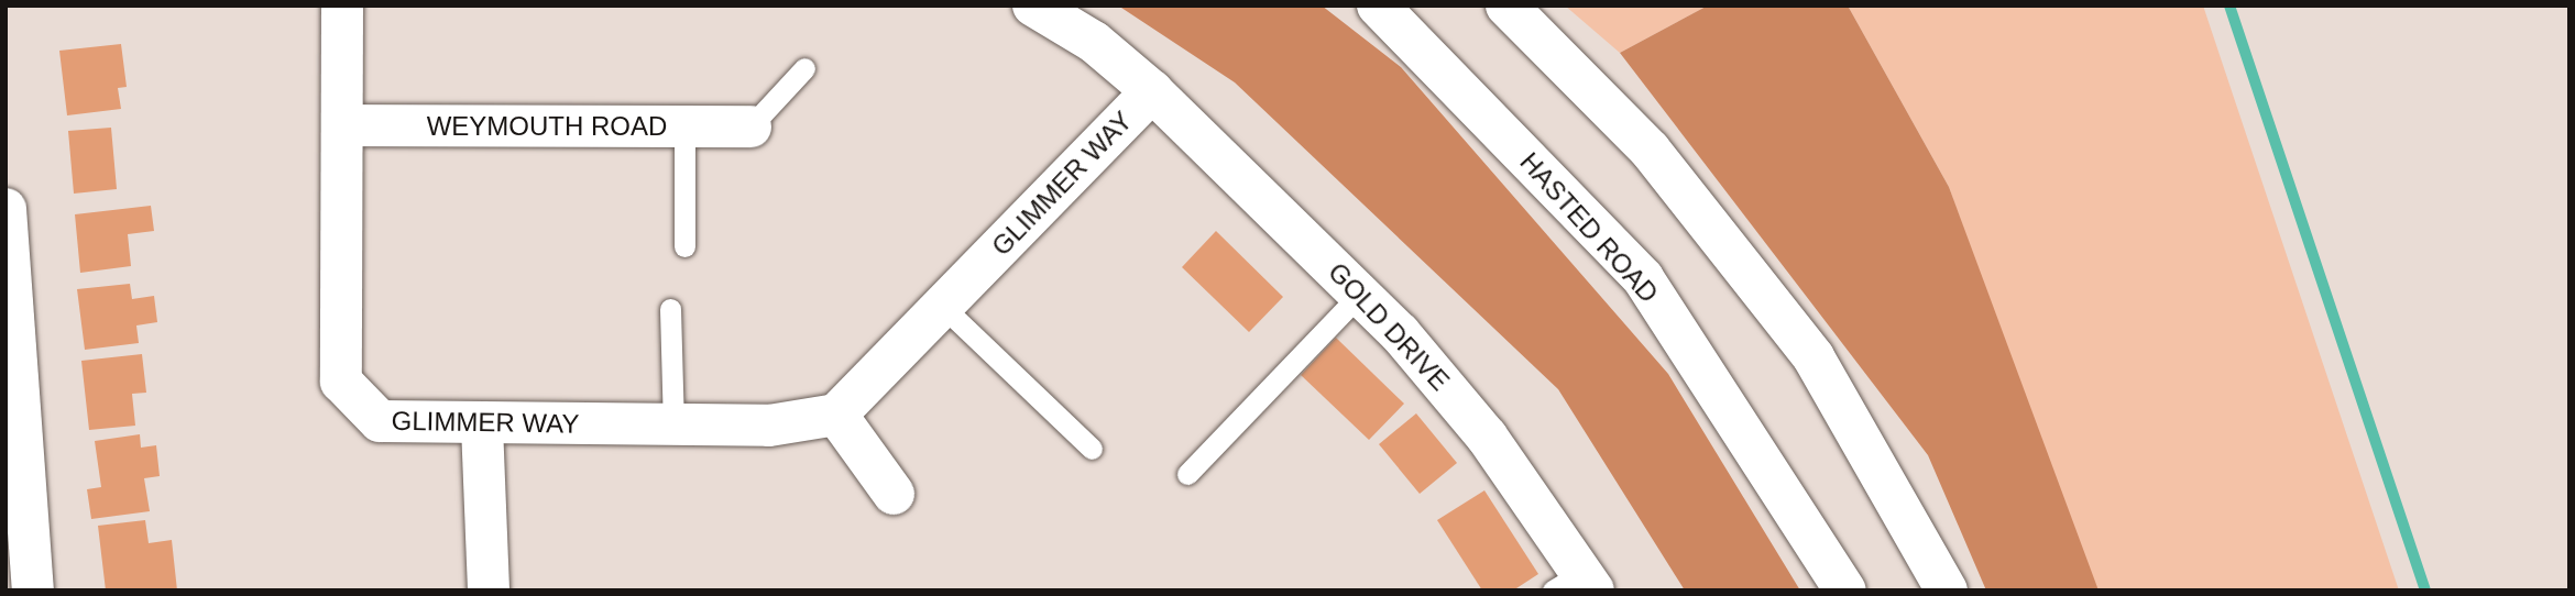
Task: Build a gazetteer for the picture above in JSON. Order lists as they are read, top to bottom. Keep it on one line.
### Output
{"streets":{"street":["WEYMOUTH ROAD","GLIMMER WAY","HASTED ROAD","GOLD DRIVE"]},"crossings":[["WEYMOUTH ROAD","GLIMMER WAY"],["GLIMMER WAY","GOLD DRIVE"]]}
